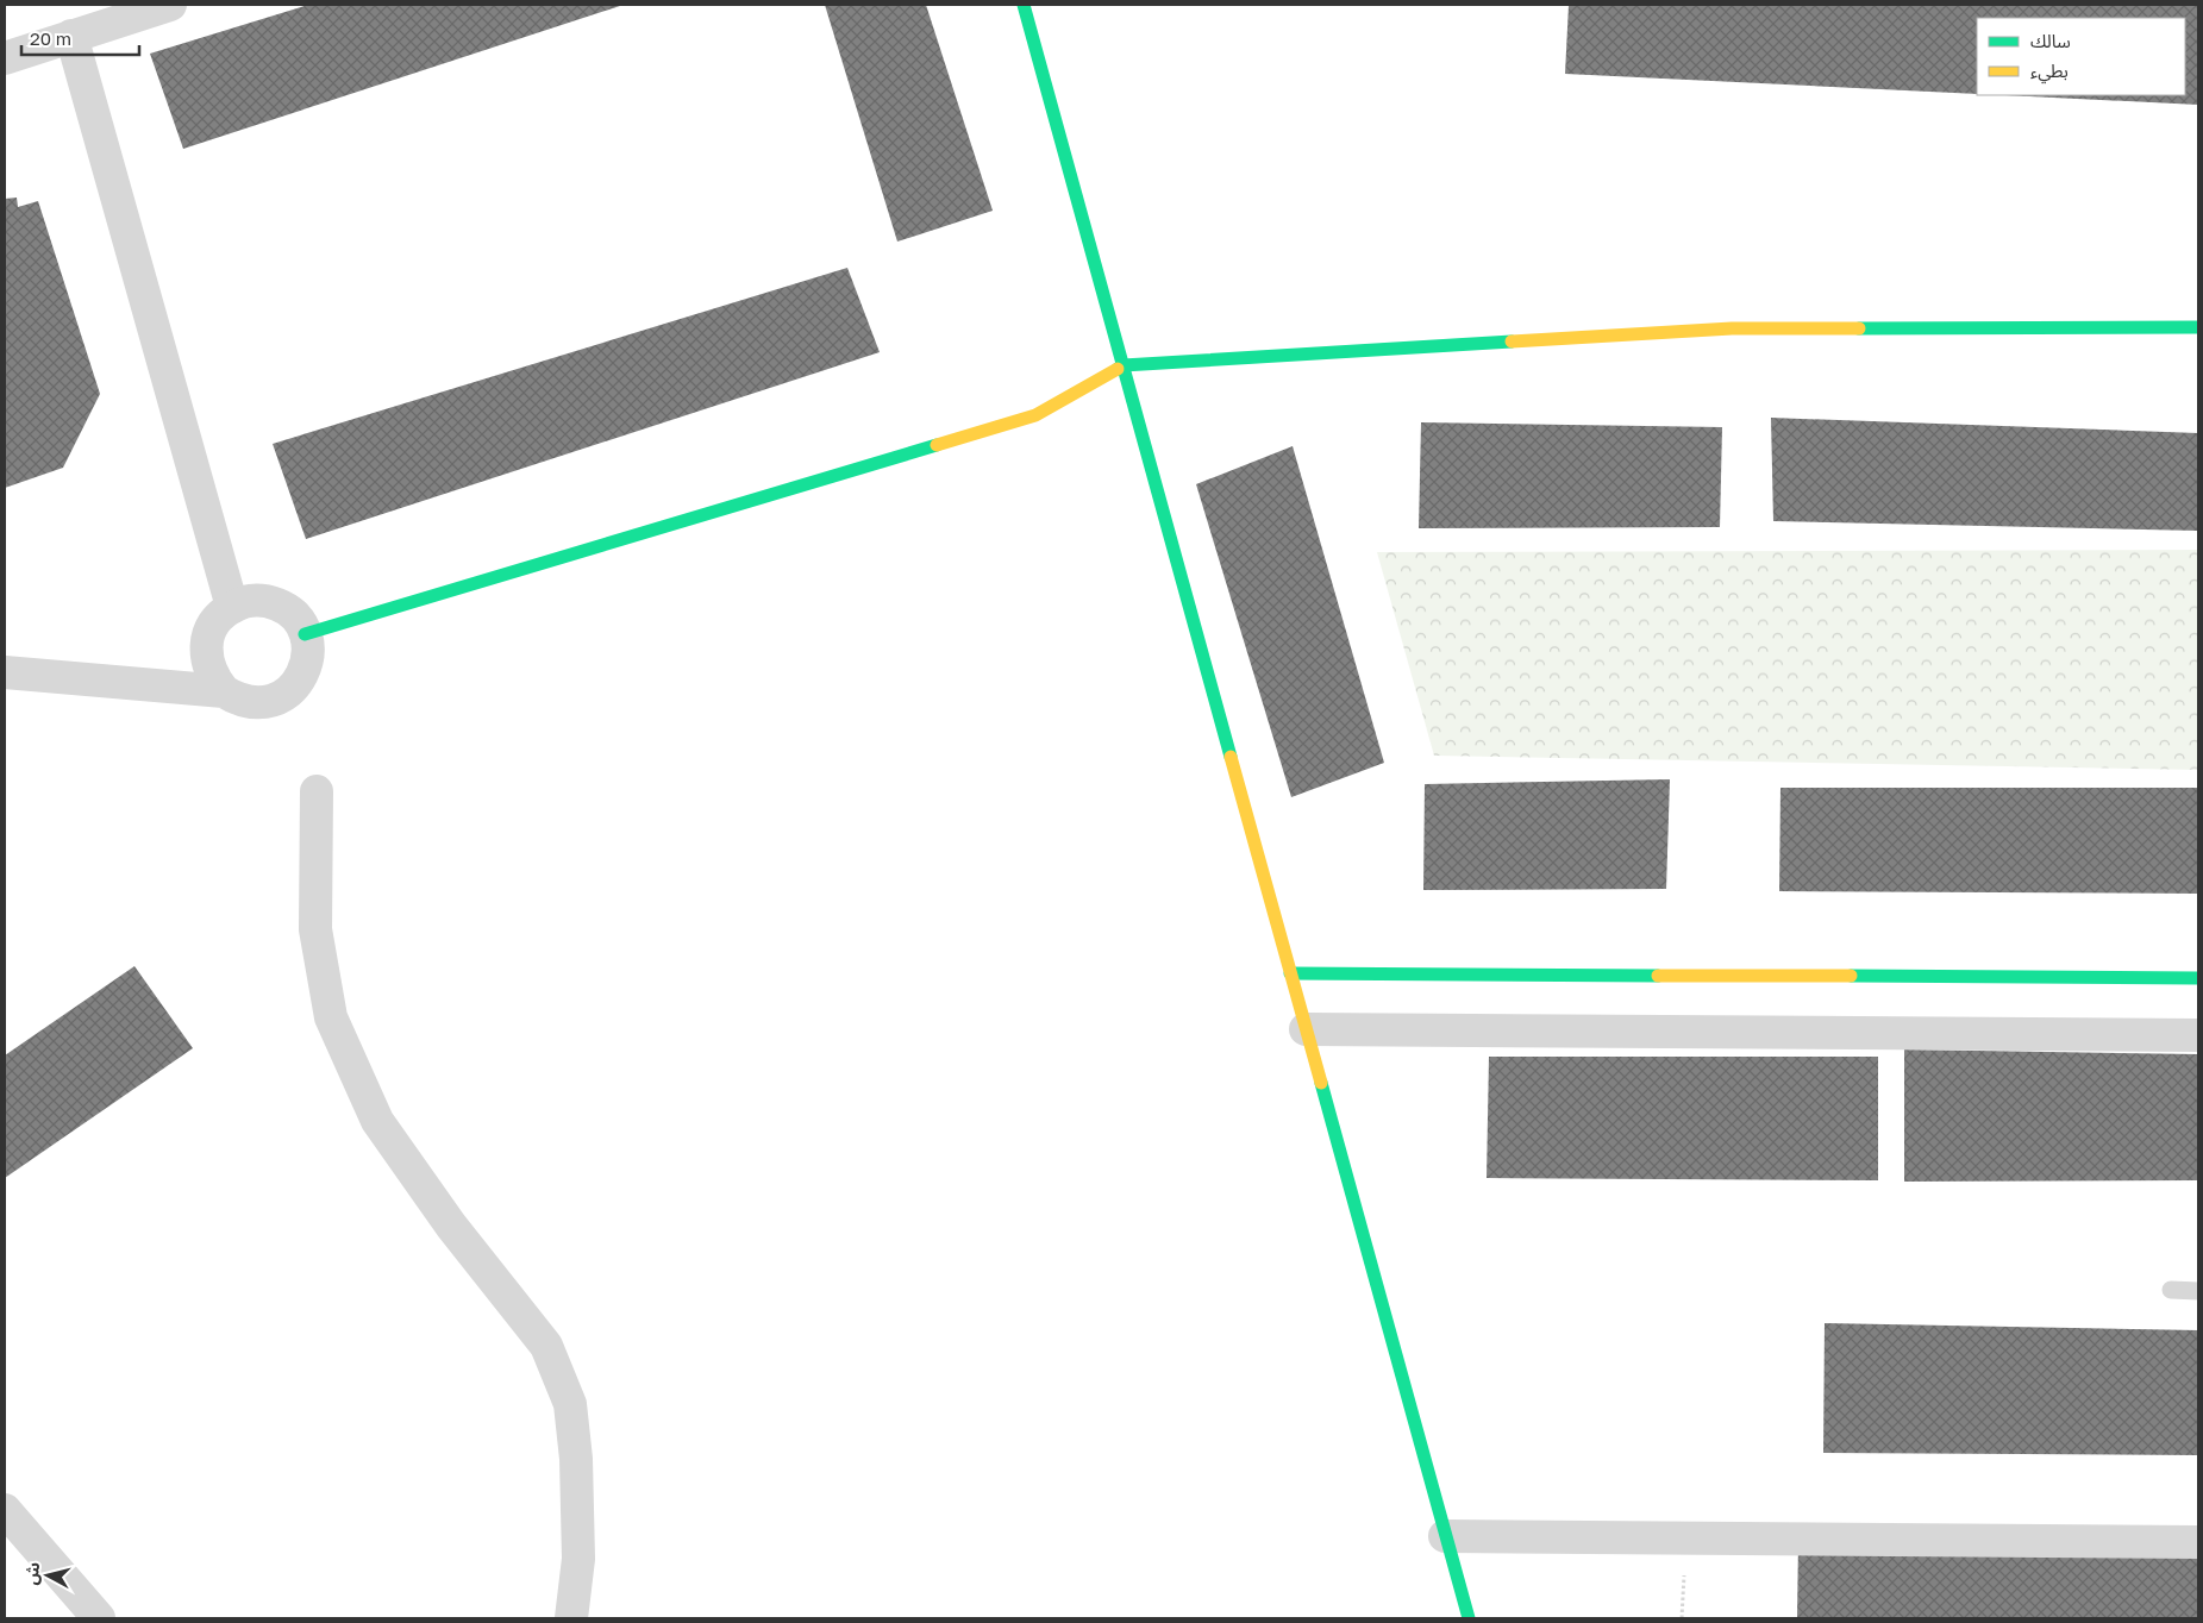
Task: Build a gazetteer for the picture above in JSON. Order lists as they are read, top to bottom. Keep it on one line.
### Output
{"legend":["سالك","بطيء"],"scale_bar":"20 m","north":"left"}
